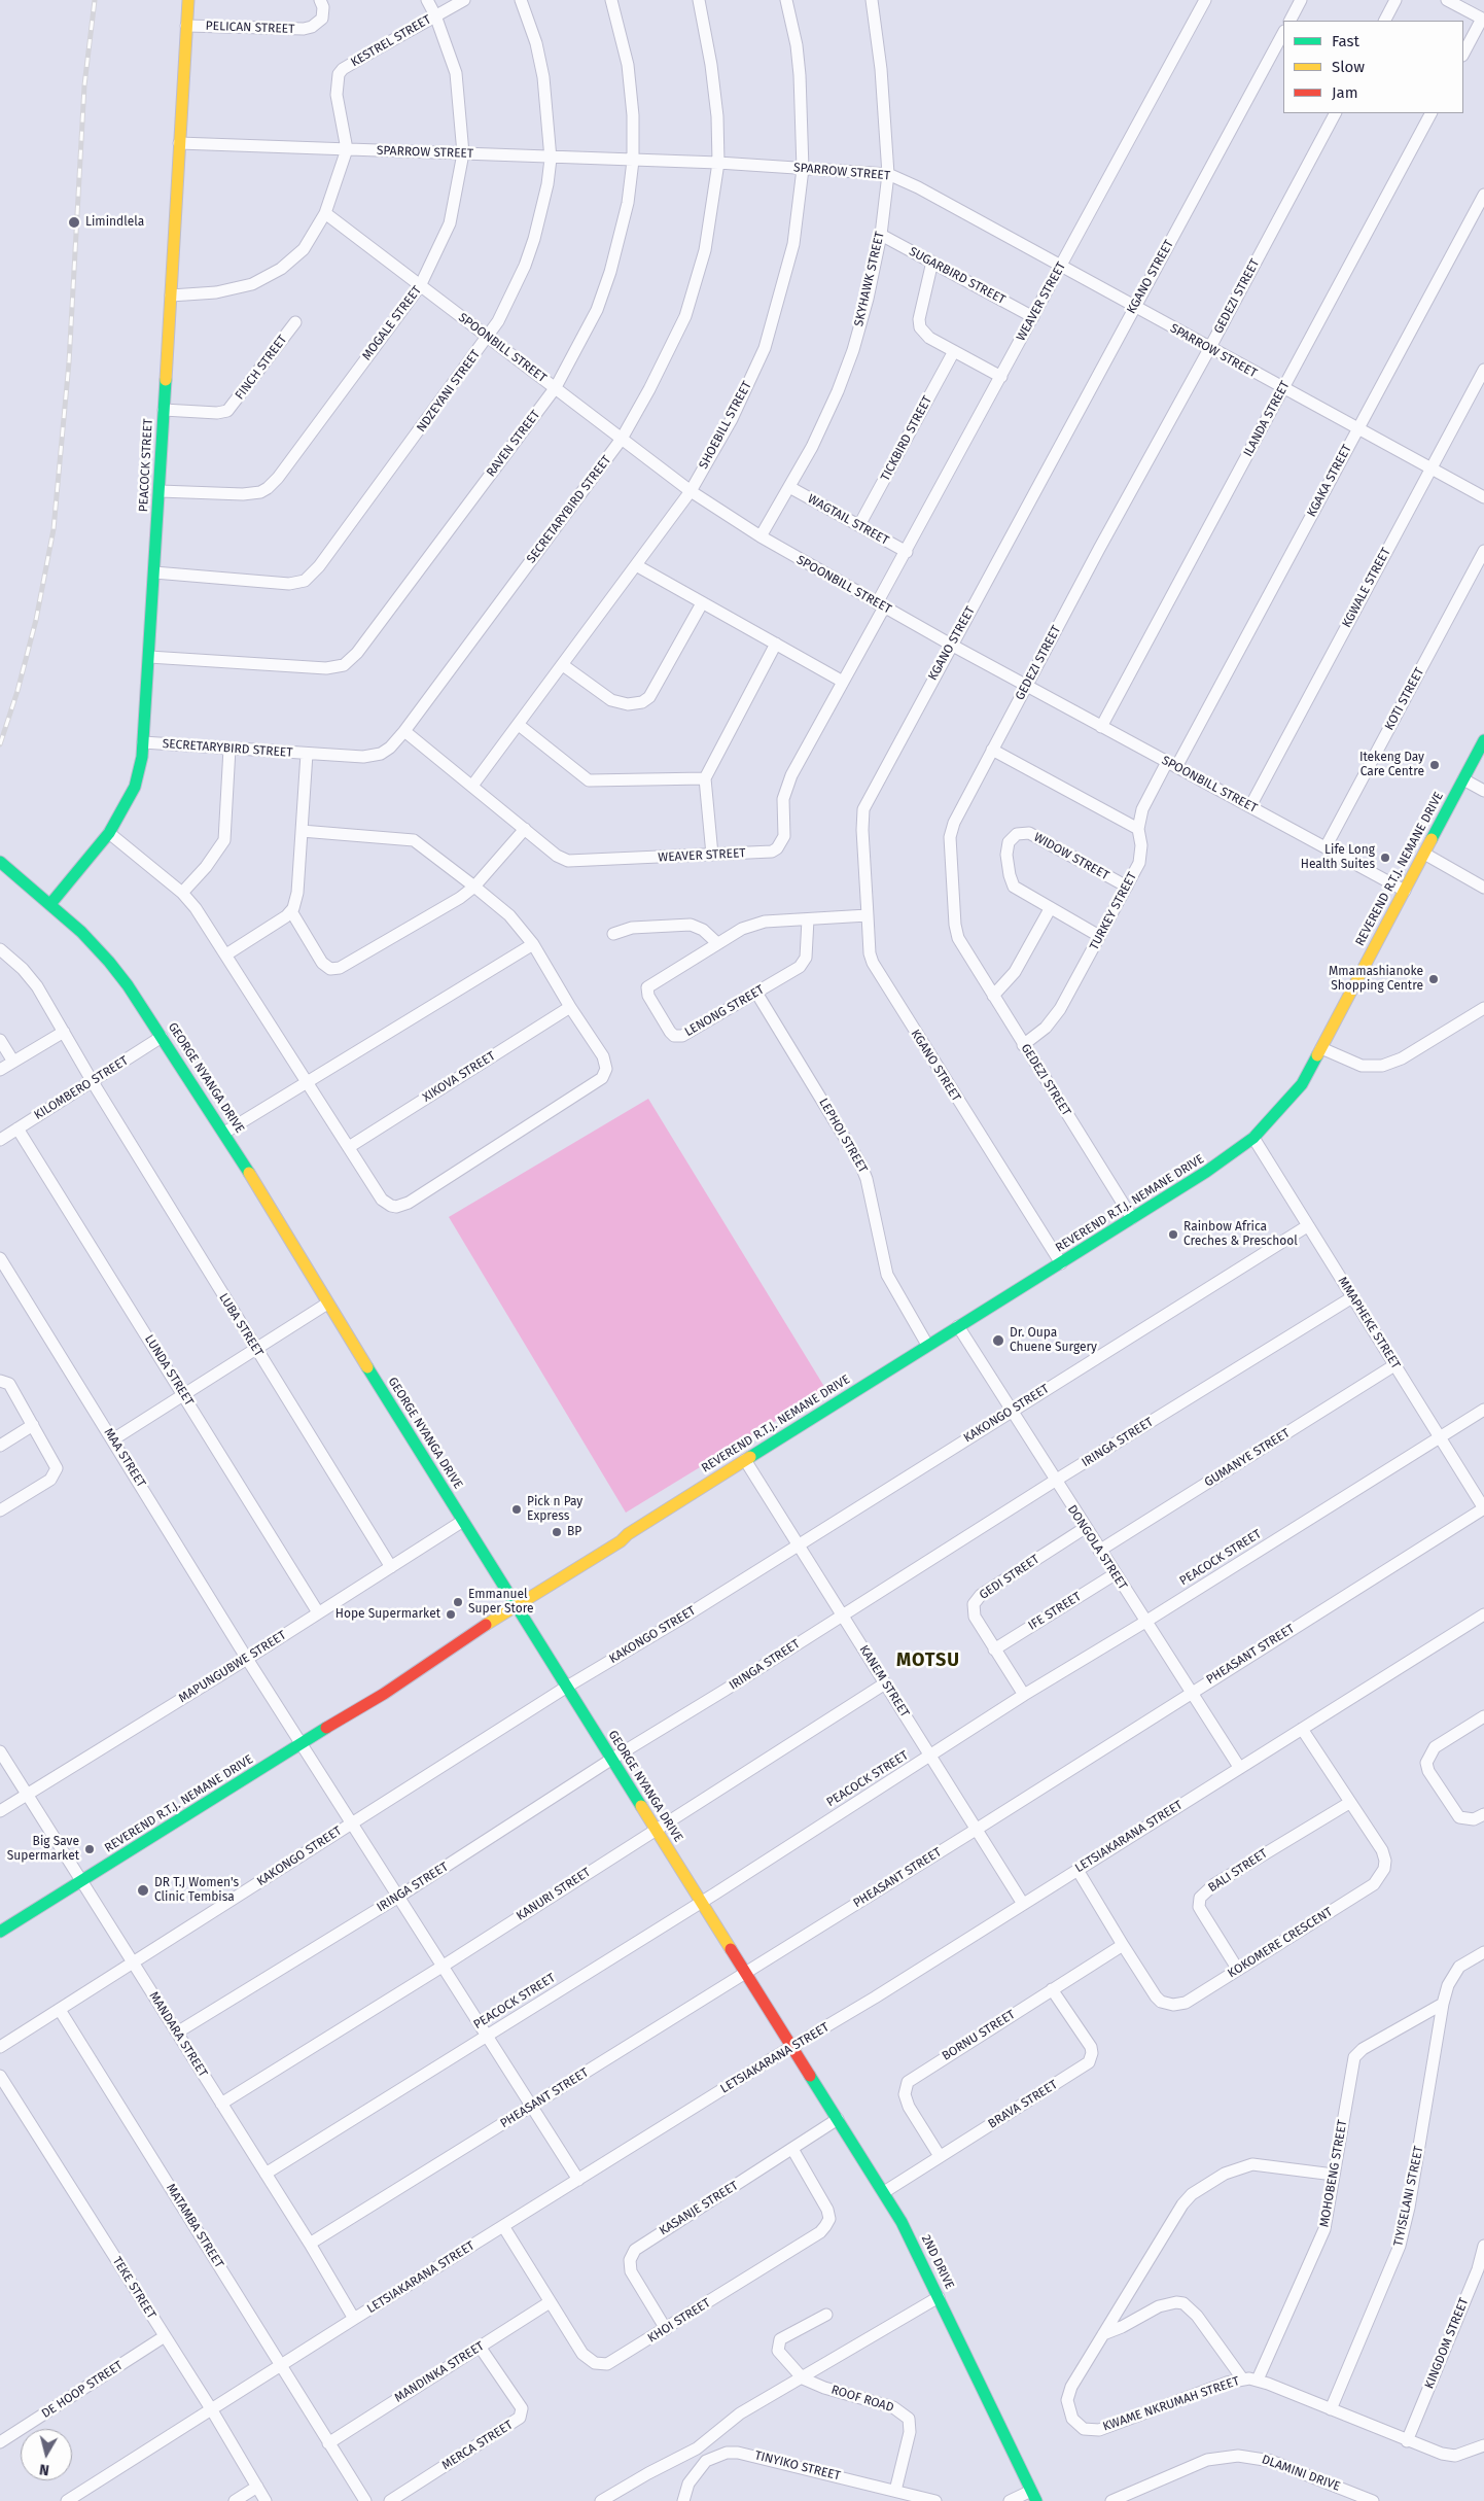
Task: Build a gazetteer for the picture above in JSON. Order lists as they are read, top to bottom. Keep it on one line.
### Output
{"streets":{"street":["PELICAN STREET","KESTREL STREET","SPARROW STREET","SUGARBIRD STREET","KGANO STREET","SKYHAWK STREET","GEDEZI STREET","WEAVER STREET","MOGALE STREET","SPOONBILL STREET","FINCH STREET","NDZEYANI STREET","ILANDA STREET","SHOEBILL STREET","TICKBIRD STREET","RAVEN STREET","PEACOCK STREET","KGAKA STREET","SECRETARYBIRD STREET","WAGTAIL STREET","KGWALE STREET","KOTI STREET","WIDOW STREET","REVEREND R.T.J. NEMANE DRIVE","TURKEY STREET","LENONG STREET","XIKOVA STREET","GEORGE NYANGA DRIVE","KILOMBERO STREET","LEPHOI STREET","MMAPHEKE STREET","LUBA STREET","LUNDA STREET","KAKONGO STREET","IRINGA STREET","MAA STREET","GUMANYE STREET","DONGOLA STREET","GEDI STREET","IFE STREET","PHEASANT STREET","MAPUNGUBWE STREET","KANEM STREET","LETSIAKARANA STREET","BALI STREET","KANURI STREET","KOKOMERE CRESCENT","MANDARA STREET","BORNU STREET","BRAVA STREET","MOHOBENG STREET","TIYISELANI STREET","KASANJE STREET","MATAMBA STREET","2ND DRIVE","TEKE STREET","KHOI STREET","KINGDOM STREET","MANDINKA STREET","DE HOOP STREET","ROOF ROAD","KWAME NKRUMAH STREET","MERCA STREET","TINYIKO STREET","DLAMINI DRIVE"]},"crossings":[["PELICAN STREET","PEACOCK STREET"],["KESTREL STREET","SPARROW STREET"],["KESTREL STREET","MOGALE STREET"],["KESTREL STREET","SPOONBILL STREET"],["KESTREL STREET","PEACOCK STREET"],["SPARROW STREET","KGANO STREET"],["SPARROW STREET","SKYHAWK STREET"],["SPARROW STREET","GEDEZI STREET"],["SPARROW STREET","WEAVER STREET"],["SPARROW STREET","MOGALE STREET"],["SPARROW STREET","NDZEYANI STREET"],["SPARROW STREET","ILANDA STREET"],["SPARROW STREET","SHOEBILL STREET"],["SPARROW STREET","RAVEN STREET"],["SPARROW STREET","PEACOCK STREET"],["SPARROW STREET","KGAKA STREET"],["SPARROW STREET","SECRETARYBIRD STREET"],["SPARROW STREET","KGWALE STREET"],["SUGARBIRD STREET","SKYHAWK STREET"],["SUGARBIRD STREET","WEAVER STREET"],["KGANO STREET","SPOONBILL STREET"],["KGANO STREET","REVEREND R.T.J. NEMANE DRIVE"],["KGANO STREET","LENONG STREET"],["SKYHAWK STREET","SPOONBILL STREET"],["SKYHAWK STREET","WAGTAIL STREET"],["GEDEZI STREET","SPOONBILL STREET"],["GEDEZI STREET","REVEREND R.T.J. NEMANE DRIVE"],["GEDEZI STREET","TURKEY STREET"],["WEAVER STREET","SPOONBILL STREET"],["WEAVER STREET","SHOEBILL STREET"],["WEAVER STREET","SECRETARYBIRD STREET"],["WEAVER STREET","WAGTAIL STREET"],["MOGALE STREET","SPOONBILL STREET"],["MOGALE STREET","PEACOCK STREET"],["SPOONBILL STREET","NDZEYANI STREET"],["SPOONBILL STREET","ILANDA STREET"],["SPOONBILL STREET","SHOEBILL STREET"],["SPOONBILL STREET","RAVEN STREET"],["SPOONBILL STREET","KGAKA STREET"],["SPOONBILL STREET","SECRETARYBIRD STREET"],["SPOONBILL STREET","KGWALE STREET"],["SPOONBILL STREET","KOTI STREET"],["SPOONBILL STREET","REVEREND R.T.J. NEMANE DRIVE"],["FINCH STREET","PEACOCK STREET"],["NDZEYANI STREET","PEACOCK STREET"],["TICKBIRD STREET","WAGTAIL STREET"],["RAVEN STREET","PEACOCK STREET"],["PEACOCK STREET","SECRETARYBIRD STREET"],["PEACOCK STREET","GEORGE NYANGA DRIVE"],["PEACOCK STREET","MMAPHEKE STREET"],["PEACOCK STREET","MAA STREET"],["PEACOCK STREET","DONGOLA STREET"],["PEACOCK STREET","GEDI STREET"],["PEACOCK STREET","KANEM STREET"],["PEACOCK STREET","MANDARA STREET"],["KGAKA STREET","TURKEY STREET"],["WIDOW STREET","TURKEY STREET"],["REVEREND R.T.J. NEMANE DRIVE","GEORGE NYANGA DRIVE"],["REVEREND R.T.J. NEMANE DRIVE","LEPHOI STREET"],["REVEREND R.T.J. NEMANE DRIVE","MMAPHEKE STREET"],["REVEREND R.T.J. NEMANE DRIVE","MAA STREET"],["REVEREND R.T.J. NEMANE DRIVE","DONGOLA STREET"],["REVEREND R.T.J. NEMANE DRIVE","KANEM STREET"],["REVEREND R.T.J. NEMANE DRIVE","MANDARA STREET"],["LENONG STREET","LEPHOI STREET"],["GEORGE NYANGA DRIVE","KILOMBERO STREET"],["GEORGE NYANGA DRIVE","KAKONGO STREET"],["GEORGE NYANGA DRIVE","IRINGA STREET"],["GEORGE NYANGA DRIVE","PHEASANT STREET"],["GEORGE NYANGA DRIVE","MAPUNGUBWE STREET"],["GEORGE NYANGA DRIVE","LETSIAKARANA STREET"],["GEORGE NYANGA DRIVE","KANURI STREET"],["GEORGE NYANGA DRIVE","2ND DRIVE"],["KILOMBERO STREET","LUBA STREET"],["KILOMBERO STREET","LUNDA STREET"],["MMAPHEKE STREET","KAKONGO STREET"],["MMAPHEKE STREET","IRINGA STREET"],["MMAPHEKE STREET","GUMANYE STREET"],["MMAPHEKE STREET","PHEASANT STREET"],["LUBA STREET","MAPUNGUBWE STREET"],["LUNDA STREET","MAPUNGUBWE STREET"],["KAKONGO STREET","MAA STREET"],["KAKONGO STREET","DONGOLA STREET"],["KAKONGO STREET","KANEM STREET"],["KAKONGO STREET","MANDARA STREET"],["KAKONGO STREET","MATAMBA STREET"],["IRINGA STREET","MAA STREET"],["IRINGA STREET","DONGOLA STREET"],["IRINGA STREET","KANEM STREET"],["IRINGA STREET","MANDARA STREET"],["MAA STREET","PHEASANT STREET"],["MAA STREET","MAPUNGUBWE STREET"],["MAA STREET","LETSIAKARANA STREET"],["MAA STREET","KANURI STREET"],["GUMANYE STREET","DONGOLA STREET"],["DONGOLA STREET","GEDI STREET"],["DONGOLA STREET","IFE STREET"],["DONGOLA STREET","PHEASANT STREET"],["DONGOLA STREET","LETSIAKARANA STREET"],["GEDI STREET","IFE STREET"],["PHEASANT STREET","KANEM STREET"],["PHEASANT STREET","MANDARA STREET"],["MAPUNGUBWE STREET","MANDARA STREET"],["KANEM STREET","LETSIAKARANA STREET"],["KANEM STREET","KANURI STREET"],["LETSIAKARANA STREET","KOKOMERE CRESCENT"],["LETSIAKARANA STREET","MANDARA STREET"],["LETSIAKARANA STREET","MATAMBA STREET"],["LETSIAKARANA STREET","2ND DRIVE"],["LETSIAKARANA STREET","TEKE STREET"],["LETSIAKARANA STREET","KHOI STREET"],["BALI STREET","KOKOMERE CRESCENT"],["KANURI STREET","MANDARA STREET"],["KOKOMERE CRESCENT","BORNU STREET"],["BORNU STREET","BRAVA STREET"],["BRAVA STREET","2ND DRIVE"],["MOHOBENG STREET","TIYISELANI STREET"],["MOHOBENG STREET","KWAME NKRUMAH STREET"],["TIYISELANI STREET","KWAME NKRUMAH STREET"],["KASANJE STREET","2ND DRIVE"],["KASANJE STREET","KHOI STREET"],["MATAMBA STREET","MANDINKA STREET"],["TEKE STREET","DE HOOP STREET"],["KHOI STREET","MANDINKA STREET"],["KINGDOM STREET","KWAME NKRUMAH STREET"],["MANDINKA STREET","MERCA STREET"],["ROOF ROAD","TINYIKO STREET"]],"districts":["MOTSU"],"places":["Limindlela","Itekeng Day Care Centre","Life Long Health Suites","Mmamashianoke Shopping Centre","Rainbow Africa Creches & Preschool","Dr. Oupa Chuene Surgery","Pick n Pay Express","BP","Emmanuel Super Store","Hope Supermarket","Big Save Supermarket","DR T.J Women's Clinic Tembisa"],"legend":["Fast","Slow","Jam"],"north":"bottom"}
